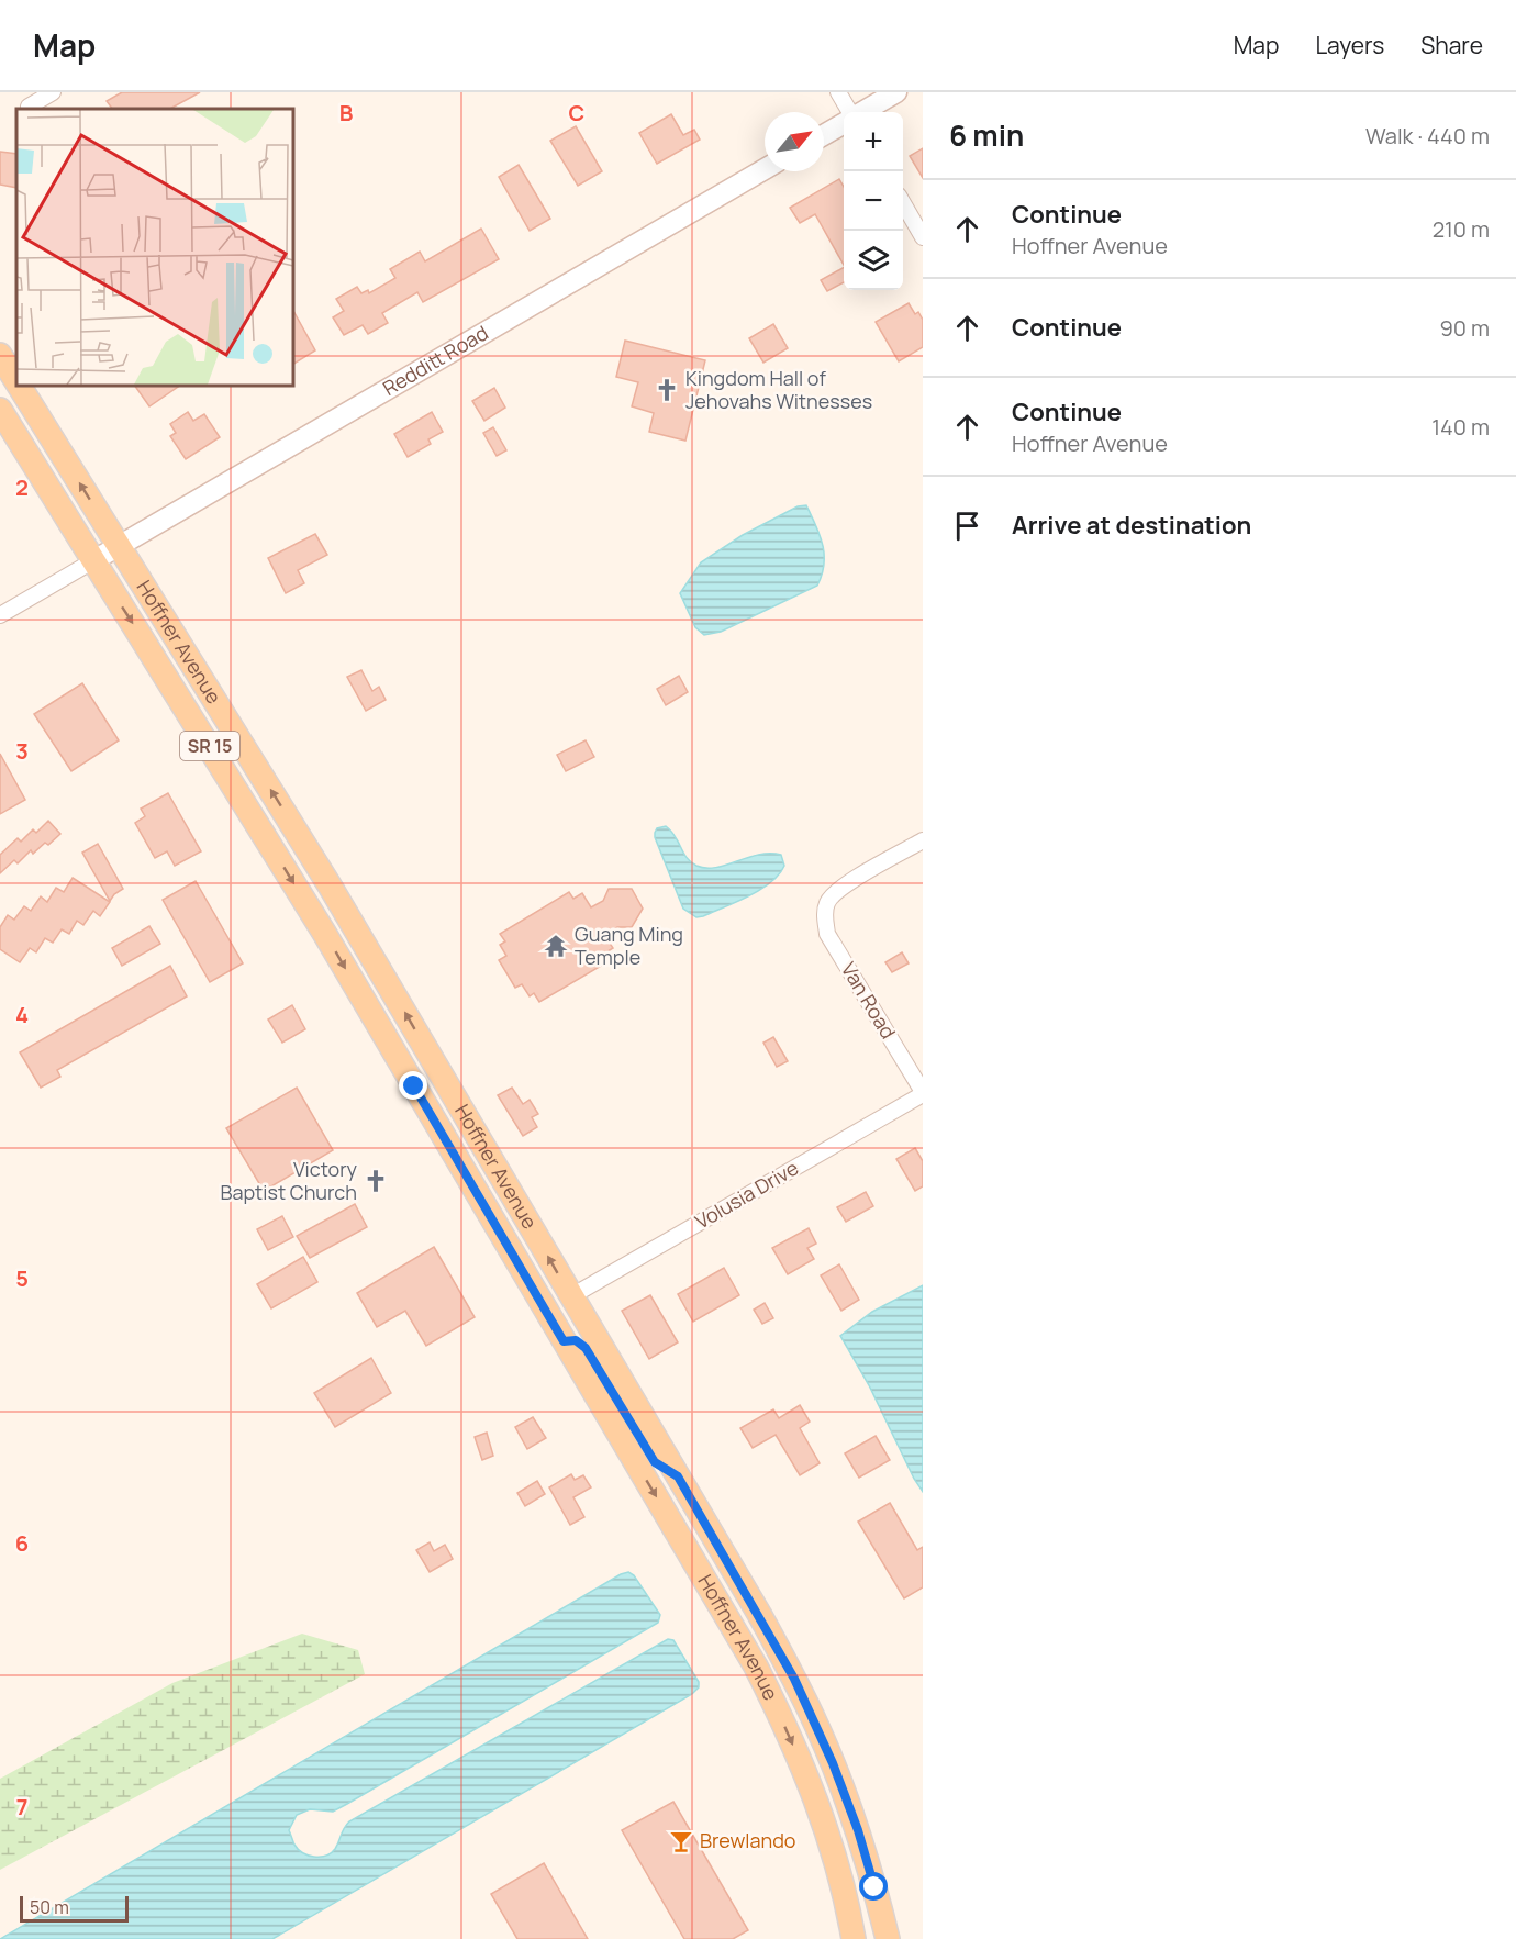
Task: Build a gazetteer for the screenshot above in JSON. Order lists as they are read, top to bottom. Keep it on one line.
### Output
{"streets":{"main road":["Hoffner Avenue","SR 15"],"street":["Redditt Road","Van Road","Volusia Drive"]},"crossings":[["Redditt Road","Hoffner Avenue"],["Hoffner Avenue","Volusia Drive"],["Van Road","Volusia Drive"]],"places":{"church":["Kingdom Hall of Jehovahs Witnesses","Victory Baptist Church"],"temple":["Guang Ming Temple"],"bar":["Brewlando"]},"scale_bar":"50 m","north":"top right","page":{"header":"Map","nav":["Map","Layers","Share"],"heading":["6 min","Walk · 440 m"],"map_buttons":["+","−"],"list":[["Continue","Hoffner Avenue","210 m"],["Continue","90 m"],["Continue","Hoffner Avenue","140 m"],"Arrive at destination"],"scale":"50 m"},"grid":{"columns":["B","C"],"rows":["2","3","4","5","6","7"]}}
